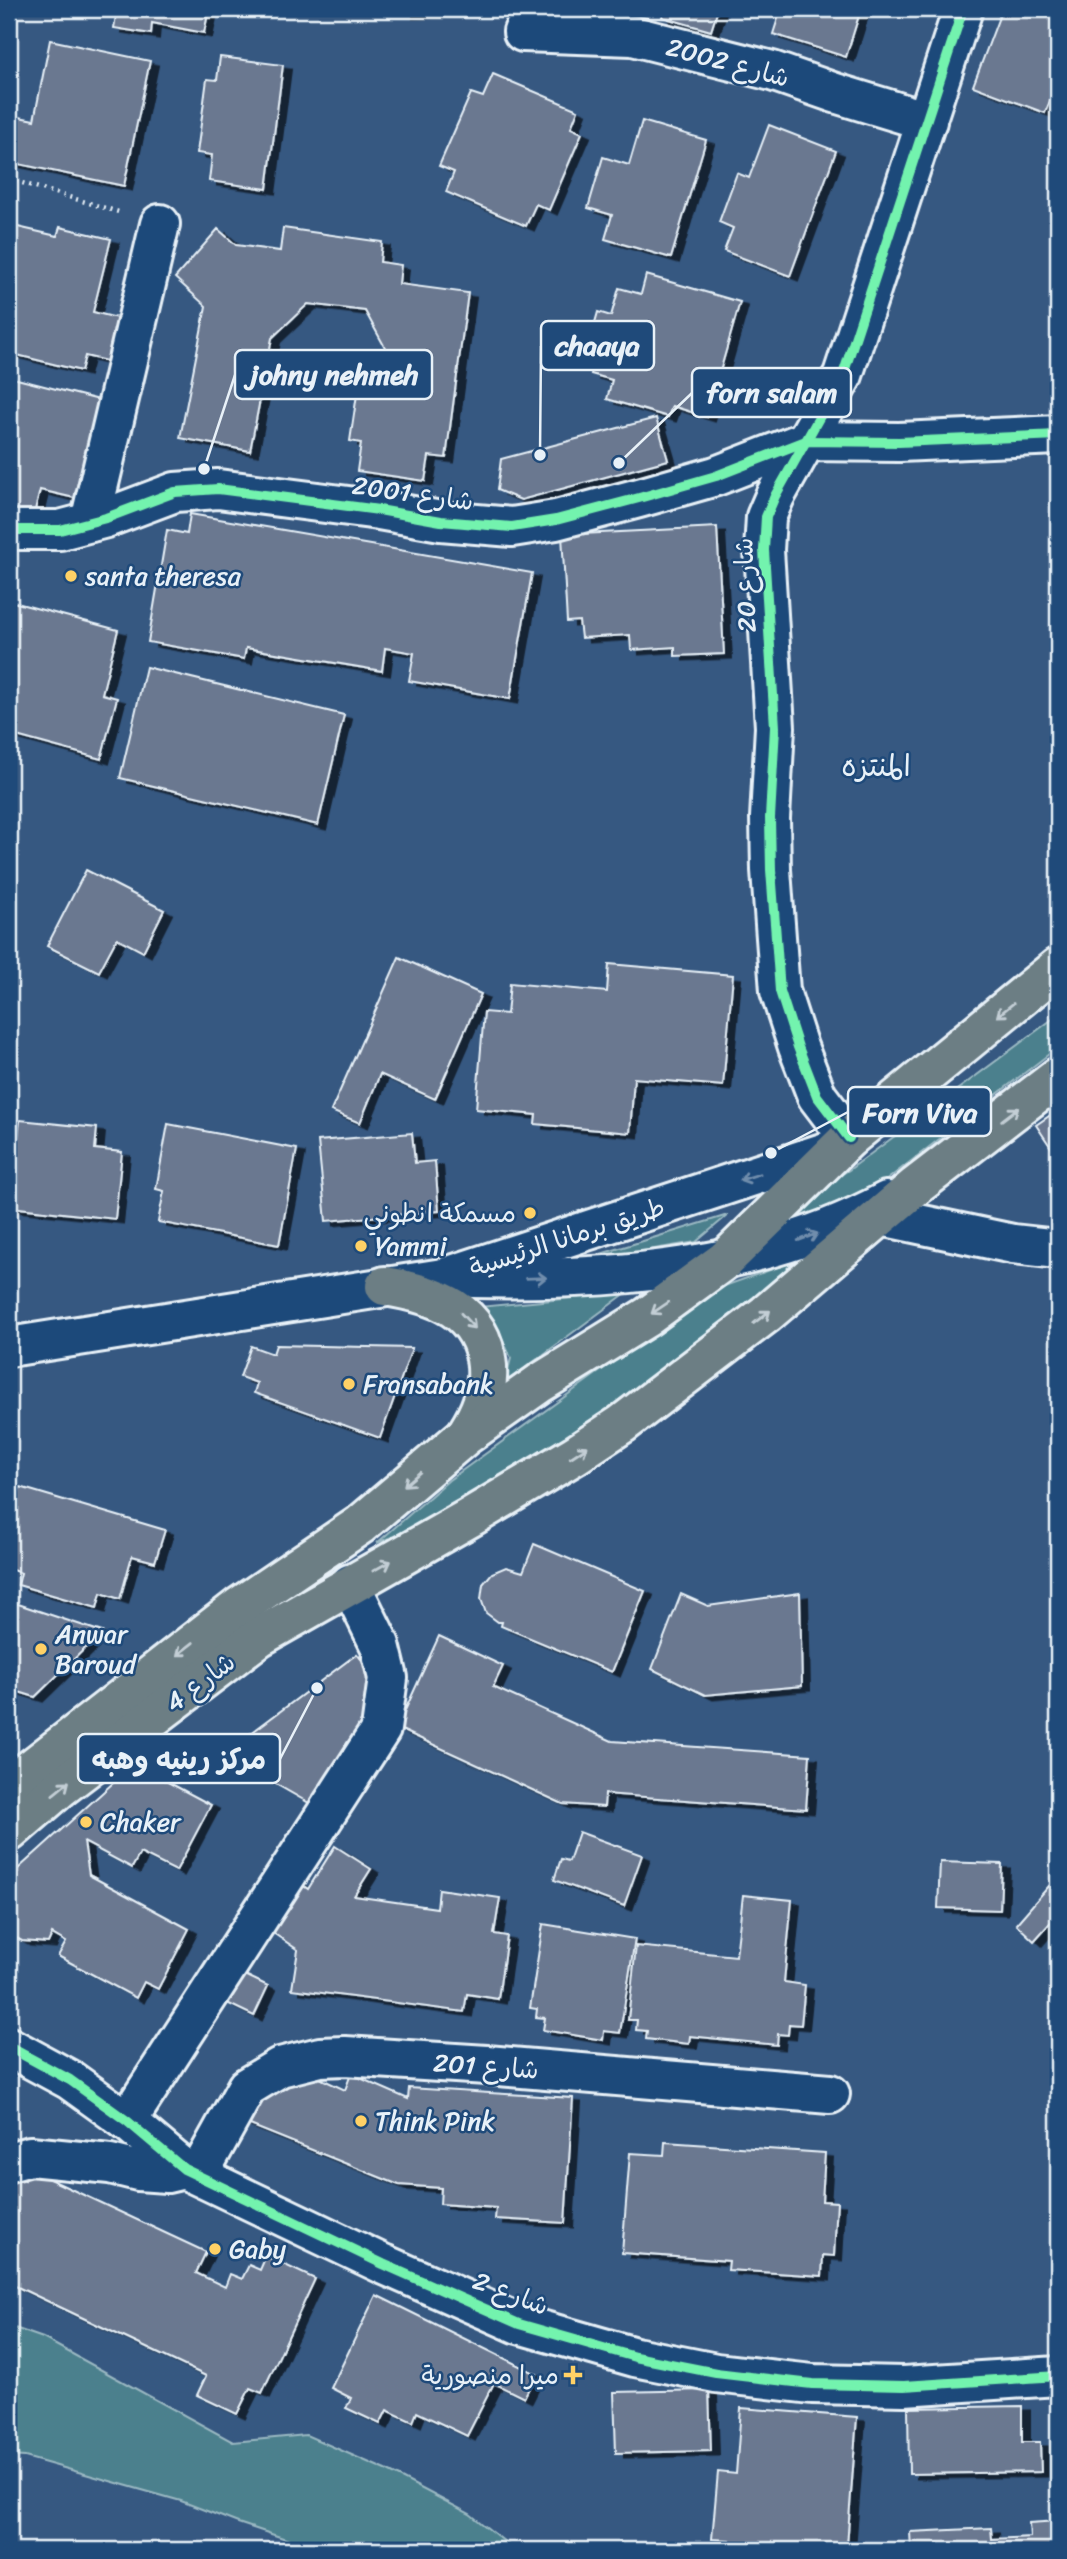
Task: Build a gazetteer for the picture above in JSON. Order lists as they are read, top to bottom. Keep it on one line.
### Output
{"streets":{"main road":["طريق برمانا الرئيسية","شارع 4"],"street":["شارع 2002","شارع 2001","شارع 20","شارع 201","شارع 2"]},"crossings":[["شارع 2002","شارع 20"],["شارع 2001","شارع 20"],["شارع 20","طريق برمانا الرئيسية"],["شارع 201","شارع 2"]],"districts":["المنتزه"],"places":{"other":["chaaya","forn salam","johny nehmeh","santa theresa","Forn Viva","مسمكة انطوني","Yammi","Fransabank","Anwar Baroud","مركز رينيه وهبه","Chaker","Think Pink","Gaby"],"health":["ميرا منصورية"]}}
